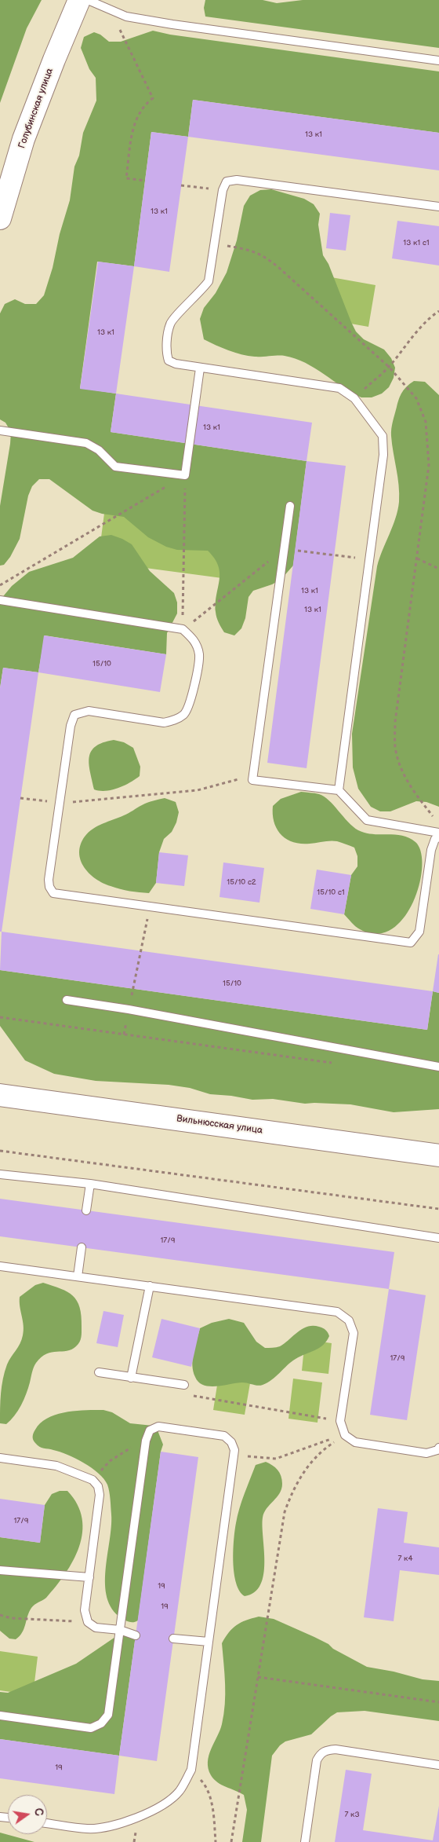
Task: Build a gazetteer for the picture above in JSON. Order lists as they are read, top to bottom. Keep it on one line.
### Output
{"streets":{"street":["Голубинская улица","Вильнюсская улица"]},"house_numbers":["13 к1","13 к1","13 к1 с1","13 к1","13 к1","13 к1","13 к1","15/10","15/10 с2","15/10 с1","15/10","17/9","17/9","17/9","7 к4","19","19","19","7 к3"],"north":"right"}
